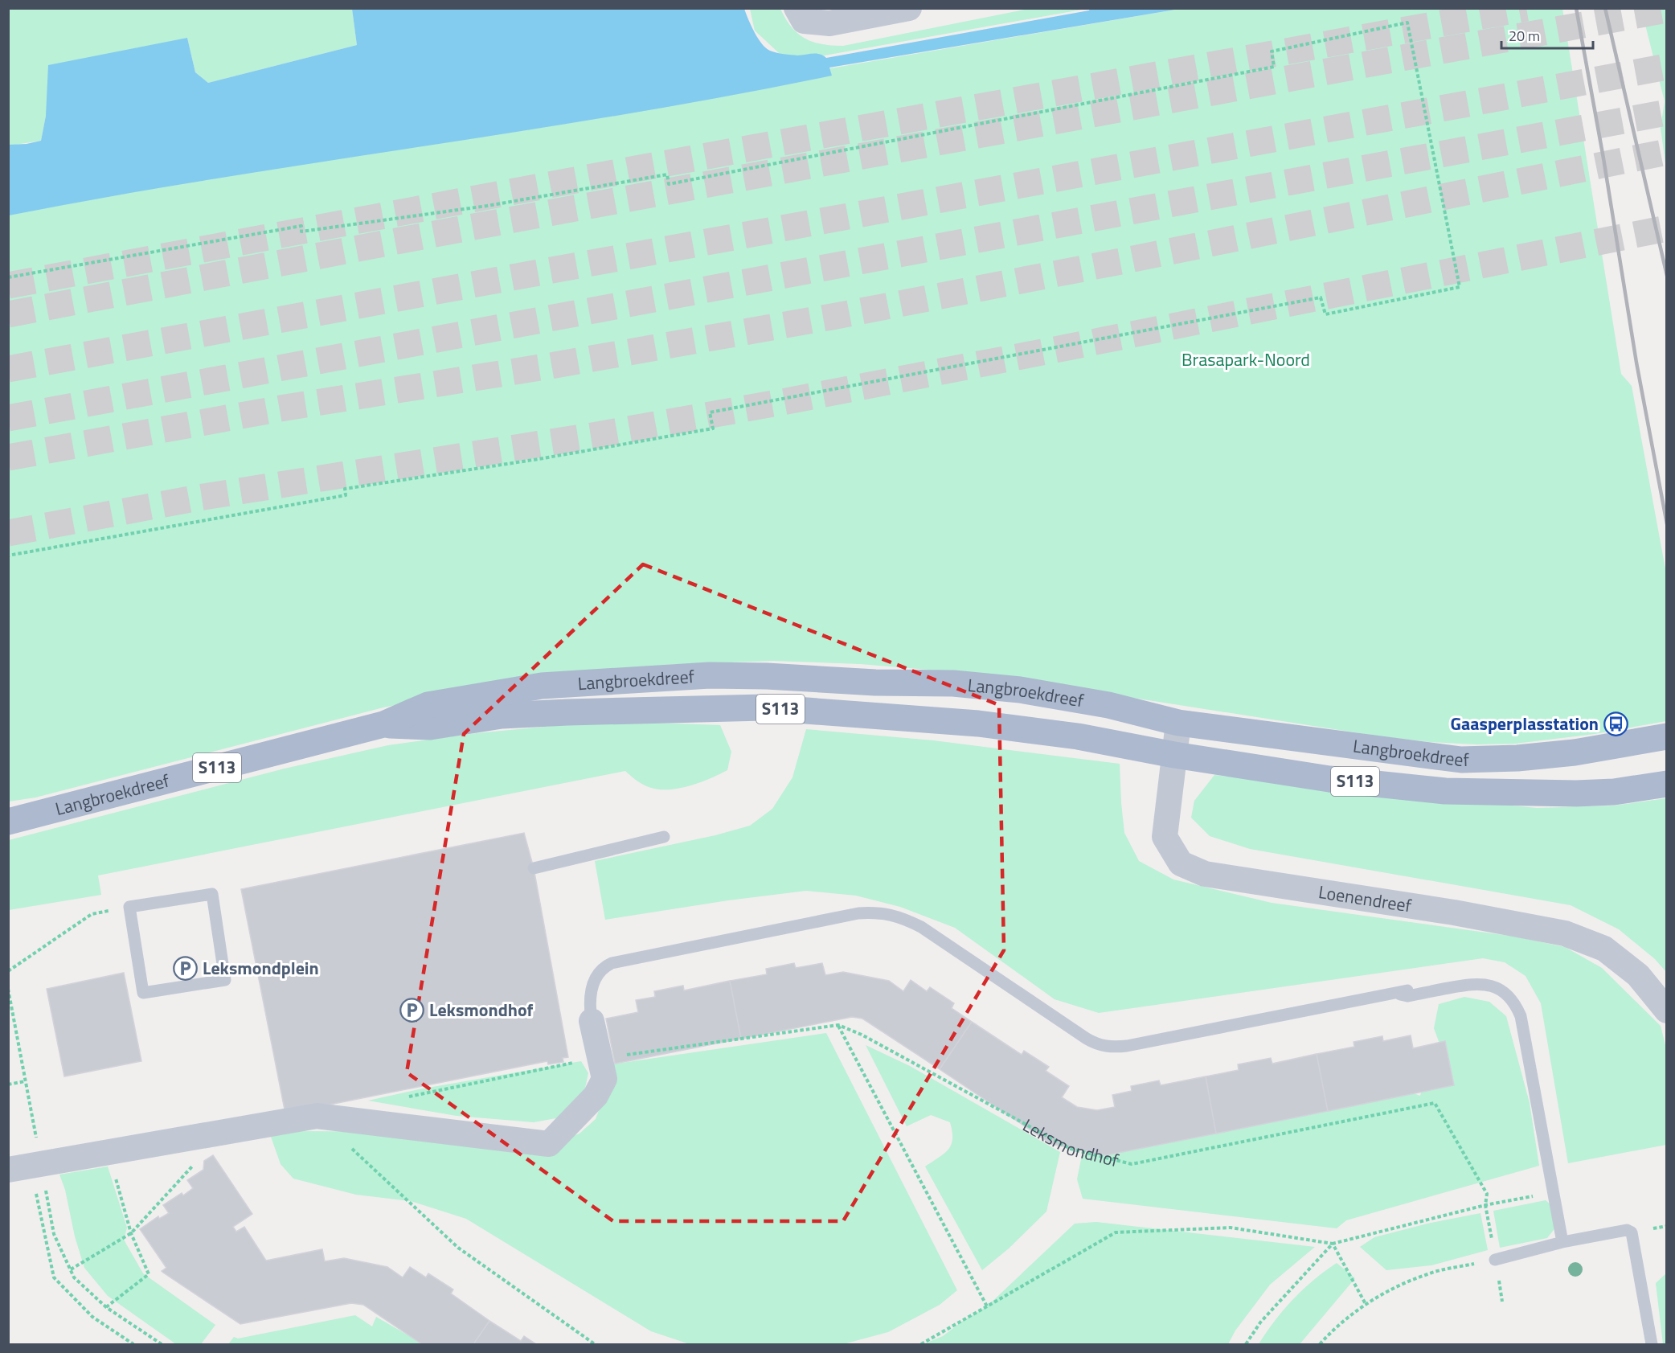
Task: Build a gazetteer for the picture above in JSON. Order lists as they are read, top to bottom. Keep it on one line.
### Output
{"streets":{"main road":["Langbroekdreef","S113"],"street":["Loenendreef"],"path":["Leksmondhof"]},"crossings":[["Langbroekdreef","Loenendreef"]],"parks":["Brasapark-Noord"],"places":{"bus stop":["Gaasperplasstation"],"parking":["Leksmondplein","Leksmondhof"]},"scale_bar":"20 m"}
